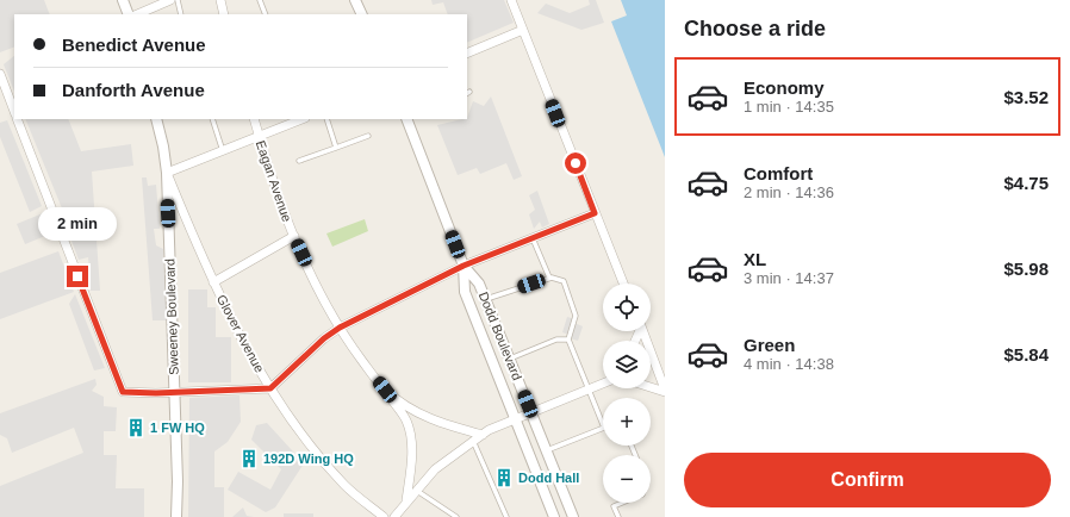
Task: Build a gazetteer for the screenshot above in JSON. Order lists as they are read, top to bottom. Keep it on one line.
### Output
{"streets":{"street":["Eagan Avenue","Sweeney Boulevard","Glover Avenue","Dodd Boulevard"]},"crossings":[["Sweeney Boulevard","Glover Avenue"]],"places":{"building":["1 FW HQ","192D Wing HQ","Dodd Hall"]},"page":{"heading":"Choose a ride","banner":["Benedict Avenue","Danforth Avenue"],"list":[{"name":"Economy","note":"1 min · 14:35","value":"$3.52"},{"name":"Comfort","note":"2 min · 14:36","value":"$4.75"},{"name":"XL","note":"3 min · 14:37","value":"$5.98"},{"name":"Green","note":"4 min · 14:38","value":"$5.84"}],"bubble":"2 min","map_buttons":["+","−"],"buttons":"Confirm"}}
